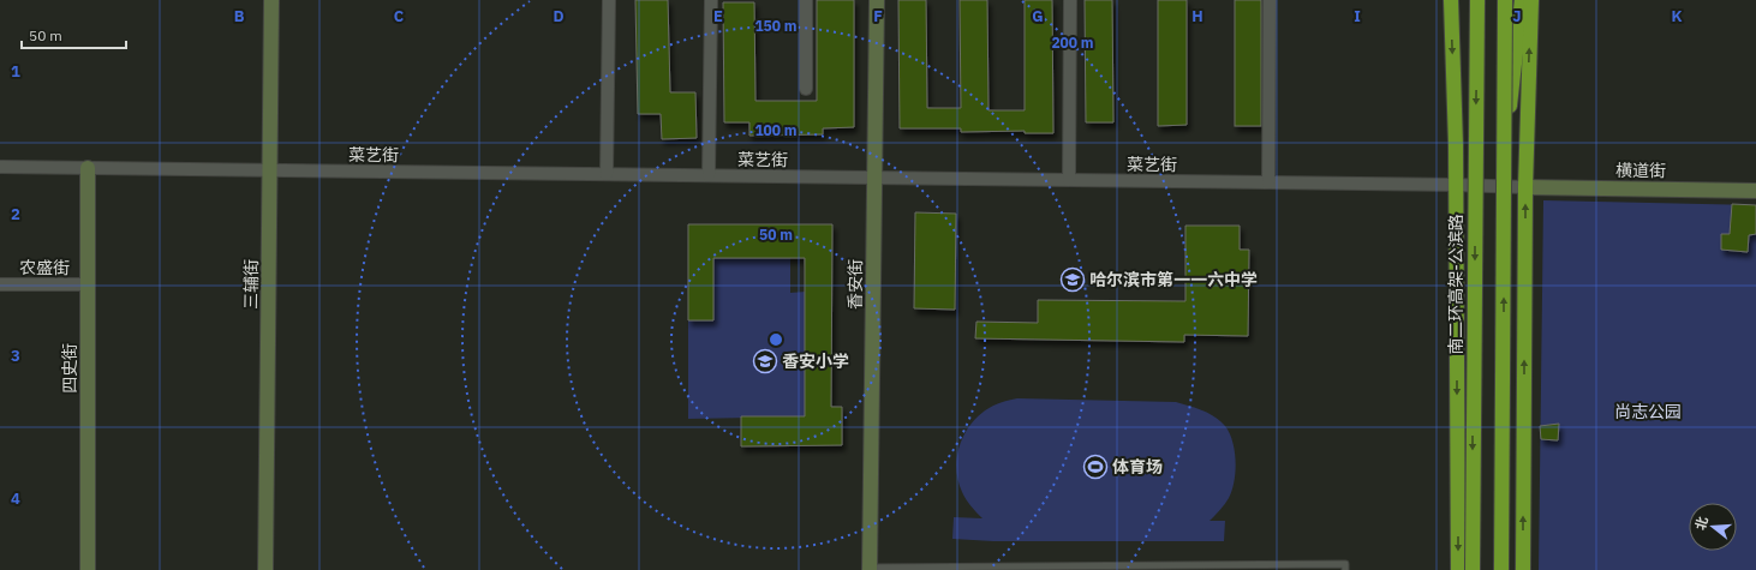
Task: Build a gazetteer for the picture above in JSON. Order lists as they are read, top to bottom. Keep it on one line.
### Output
{"streets":{"highway":["南二环高架-公滨路"],"street":["菜艺街","横道街","农盛街","三辅街","香安街","四史街"]},"crossings":[["菜艺街","横道街"],["菜艺街","三辅街"],["菜艺街","香安街"],["菜艺街","四史街"],["农盛街","四史街"]],"parks":["尚志公园"],"places":{"school or university":["哈尔滨市第一一六中学","香安小学"],"sports":["体育场"]},"scale_bar":"50 m","north":"left","grid":{"columns":["B","C","D","E","F","G","H","I","J","K"],"rows":["1","2","3","4"]},"rings":["150 m","200 m","100 m","50 m"]}
